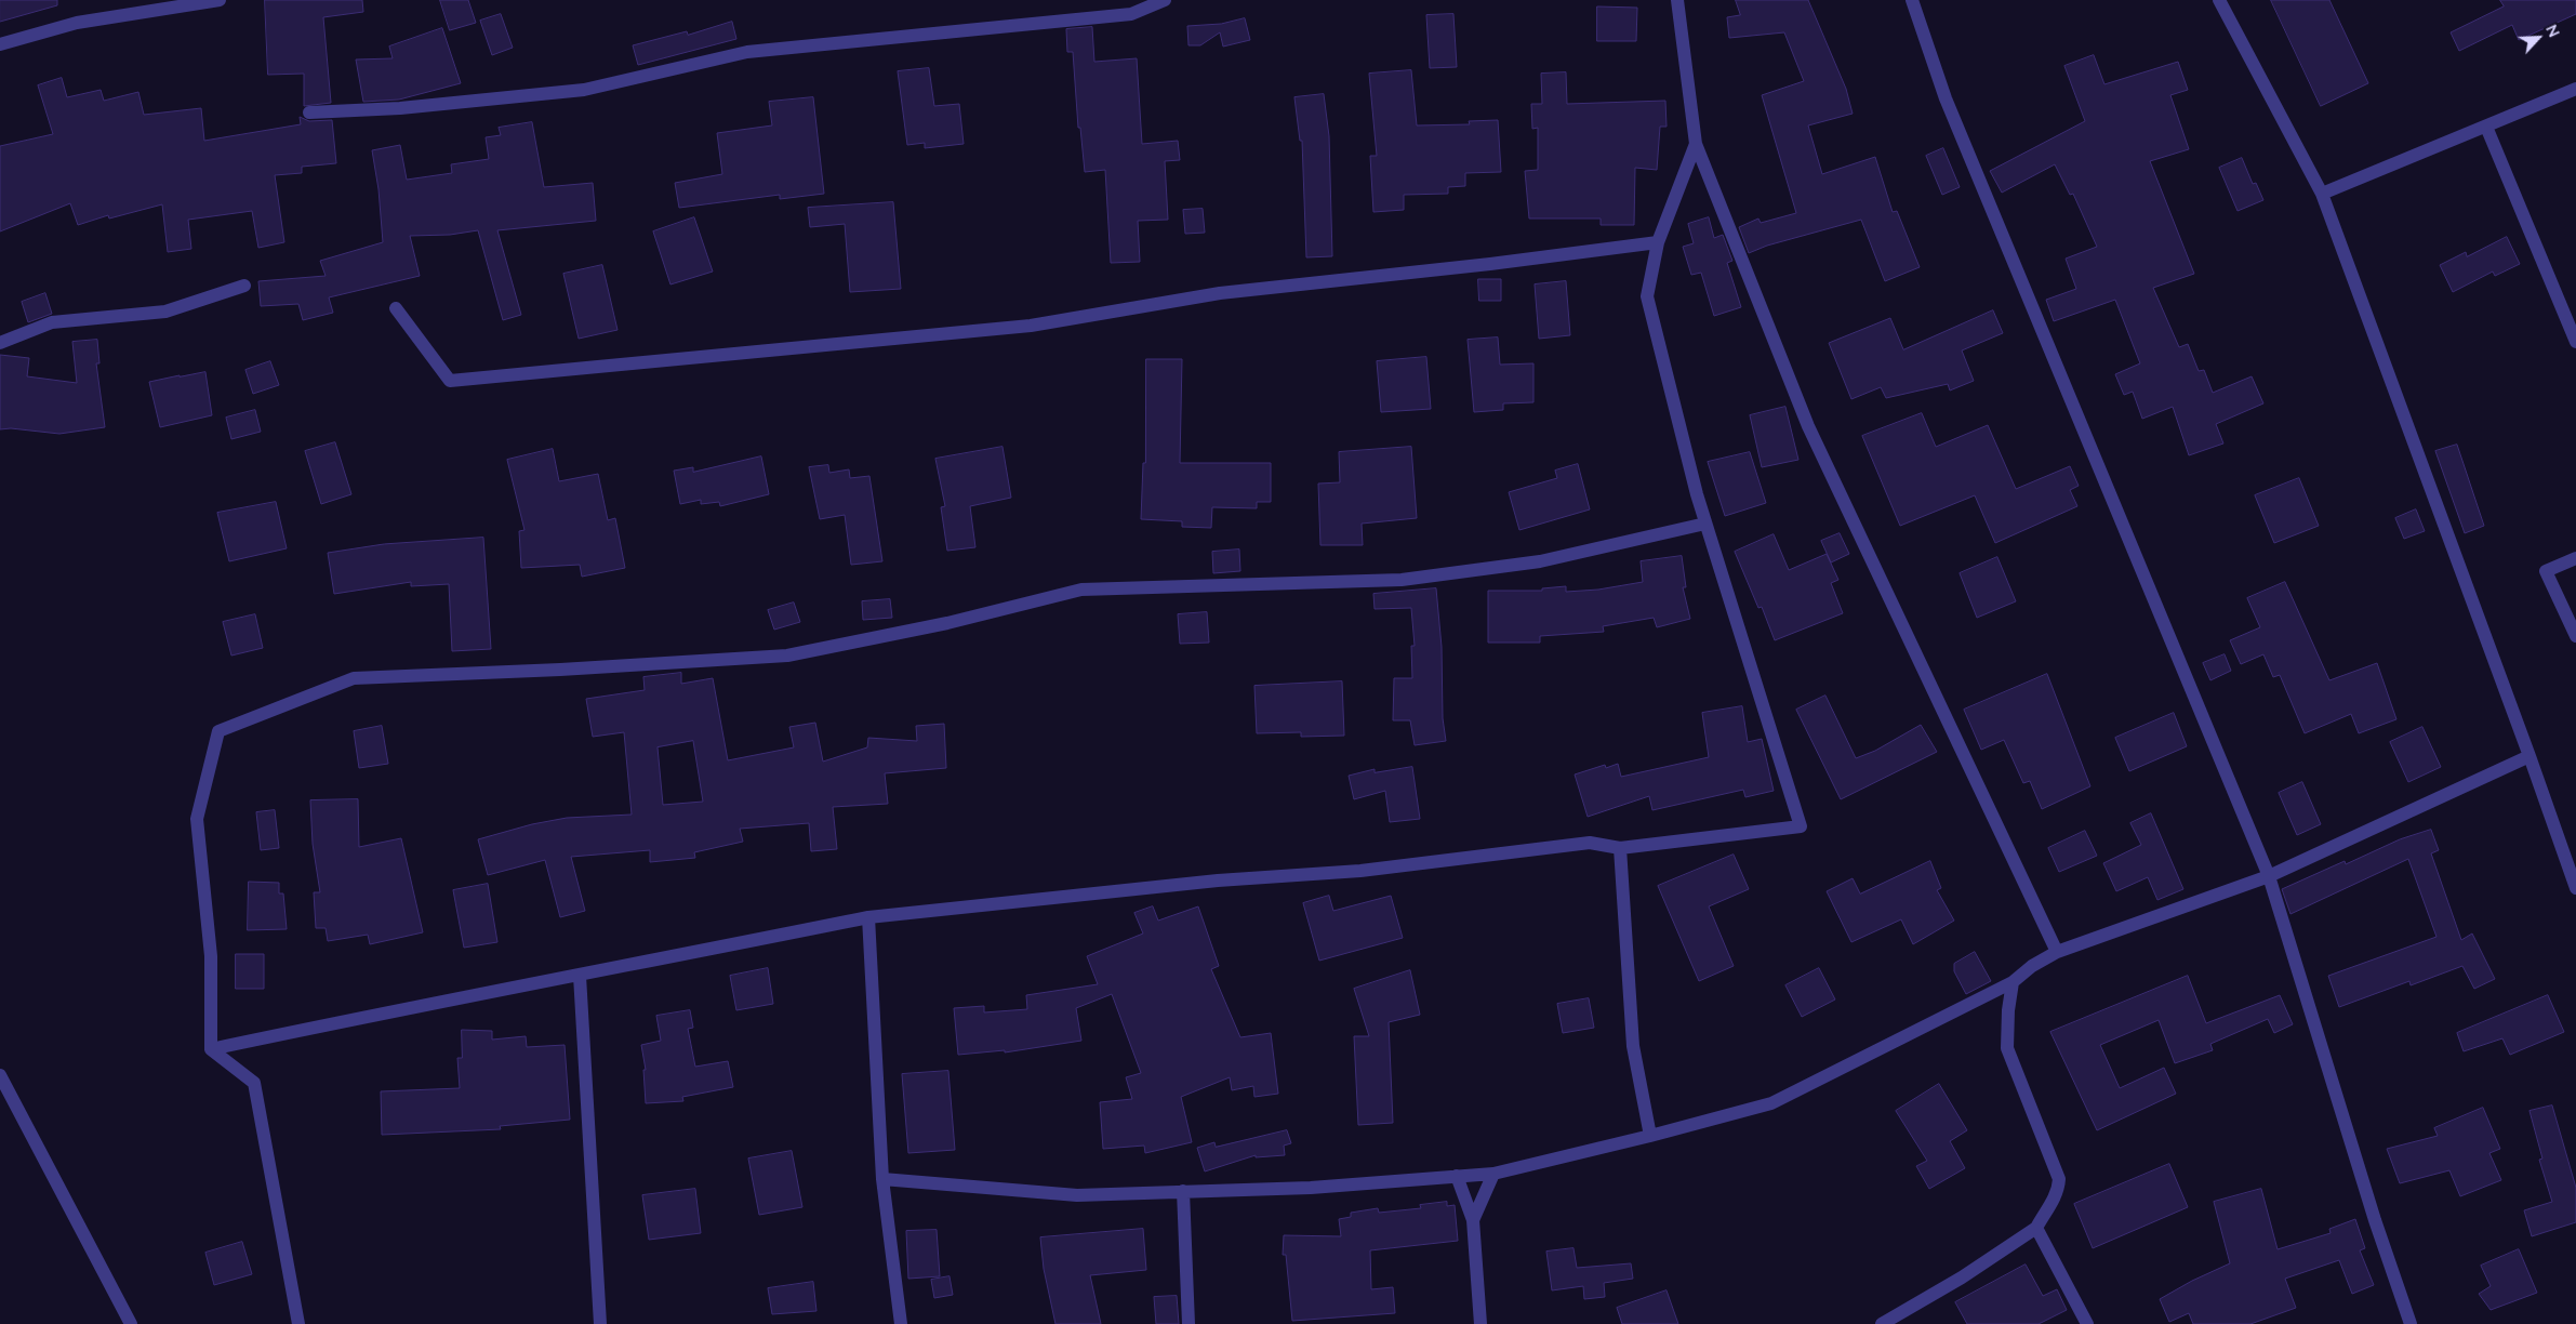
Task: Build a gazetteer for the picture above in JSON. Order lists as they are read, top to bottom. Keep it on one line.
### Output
{"north":"top right"}
